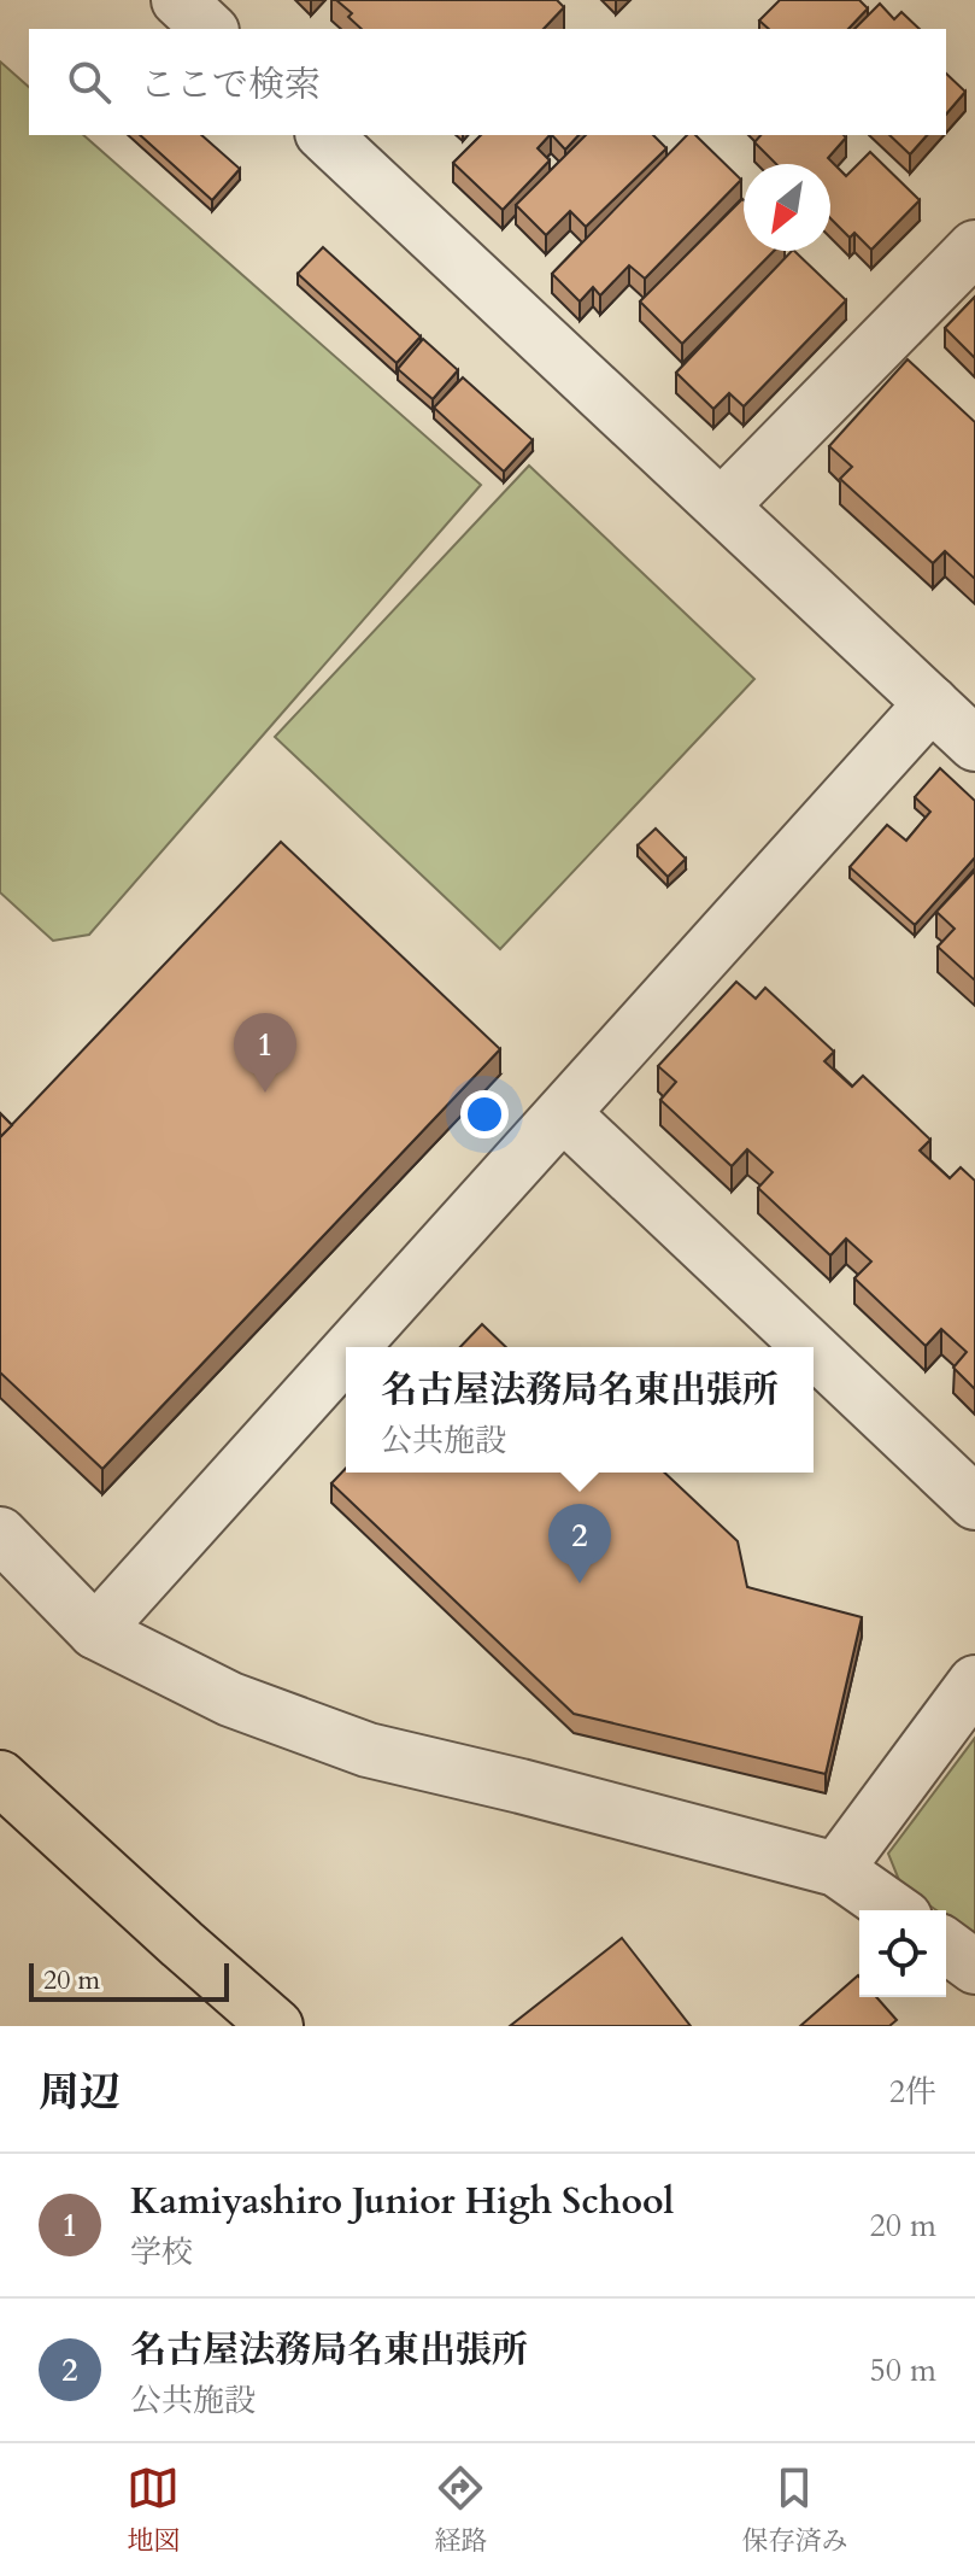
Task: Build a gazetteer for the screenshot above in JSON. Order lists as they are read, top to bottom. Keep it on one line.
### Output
{"scale_bar":"20 m","north":"bottom left","page":{"search":"ここで検索","pins":["1","2"],"popup":["名古屋法務局名東出張所","公共施設"],"scale":"20 m","heading":["周辺","2件"],"list":[{"mark":"1","name":"Kamiyashiro Junior High School","note":"学校","value":"20 m"},{"mark":"2","name":"名古屋法務局名東出張所","note":"公共施設","value":"50 m"}],"nav":["地図","経路","保存済み"]}}
